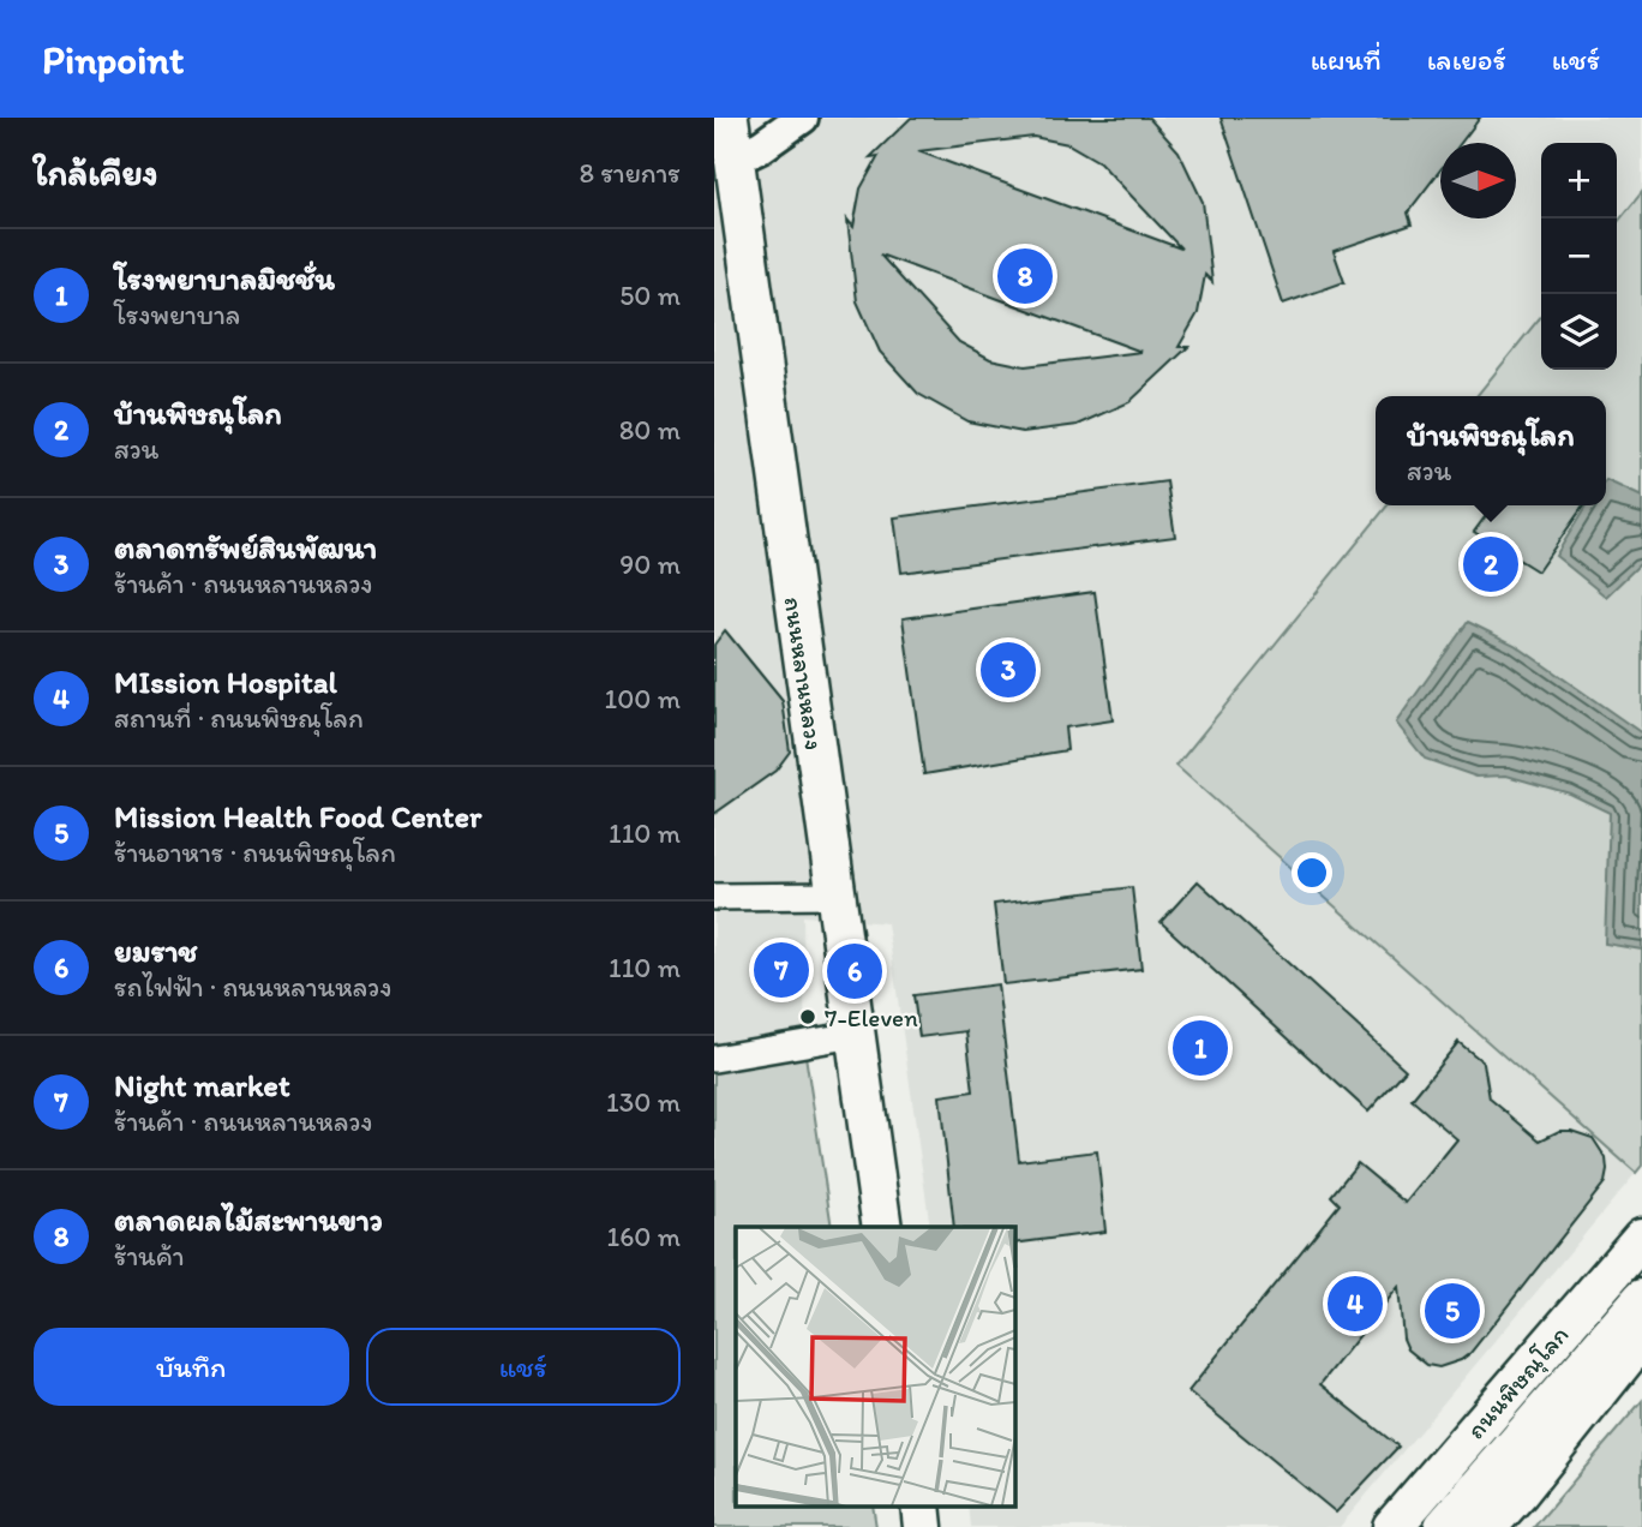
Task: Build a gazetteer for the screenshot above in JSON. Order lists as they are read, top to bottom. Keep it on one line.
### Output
{"streets":{"main road":["ถนนหลานหลวง","ถนนพิษณุโลก"]},"places":["7-Eleven"],"north":"right","page":{"header":"Pinpoint","nav":["แผนที่","เลเยอร์","แชร์"],"heading":["ใกล้เคียง","8 รายการ"],"map_buttons":["+","−"],"list":[{"mark":"1","name":"โรงพยาบาลมิชชั่น","note":"โรงพยาบาล","value":"50 m"},{"mark":"2","name":"บ้านพิษณุโลก","note":"สวน","value":"80 m"},{"mark":"3","name":"ตลาดทรัพย์สินพัฒนา","note":"ร้านค้า · ถนนหลานหลวง","value":"90 m"},{"mark":"4","name":"MIssion Hospital","note":"สถานที่ · ถนนพิษณุโลก","value":"100 m"},{"mark":"5","name":"Mission Health Food Center","note":"ร้านอาหาร · ถนนพิษณุโลก","value":"110 m"},{"mark":"6","name":"ยมราช","note":"รถไฟฟ้า · ถนนหลานหลวง","value":"110 m"},{"mark":"7","name":"Night market","note":"ร้านค้า · ถนนหลานหลวง","value":"130 m"},{"mark":"8","name":"ตลาดผลไม้สะพานขาว","note":"ร้านค้า","value":"160 m"}],"pins":["8","2","3","7","6","1","4","5"],"popup":["บ้านพิษณุโลก","สวน"],"buttons":["บันทึก","แชร์"]}}
